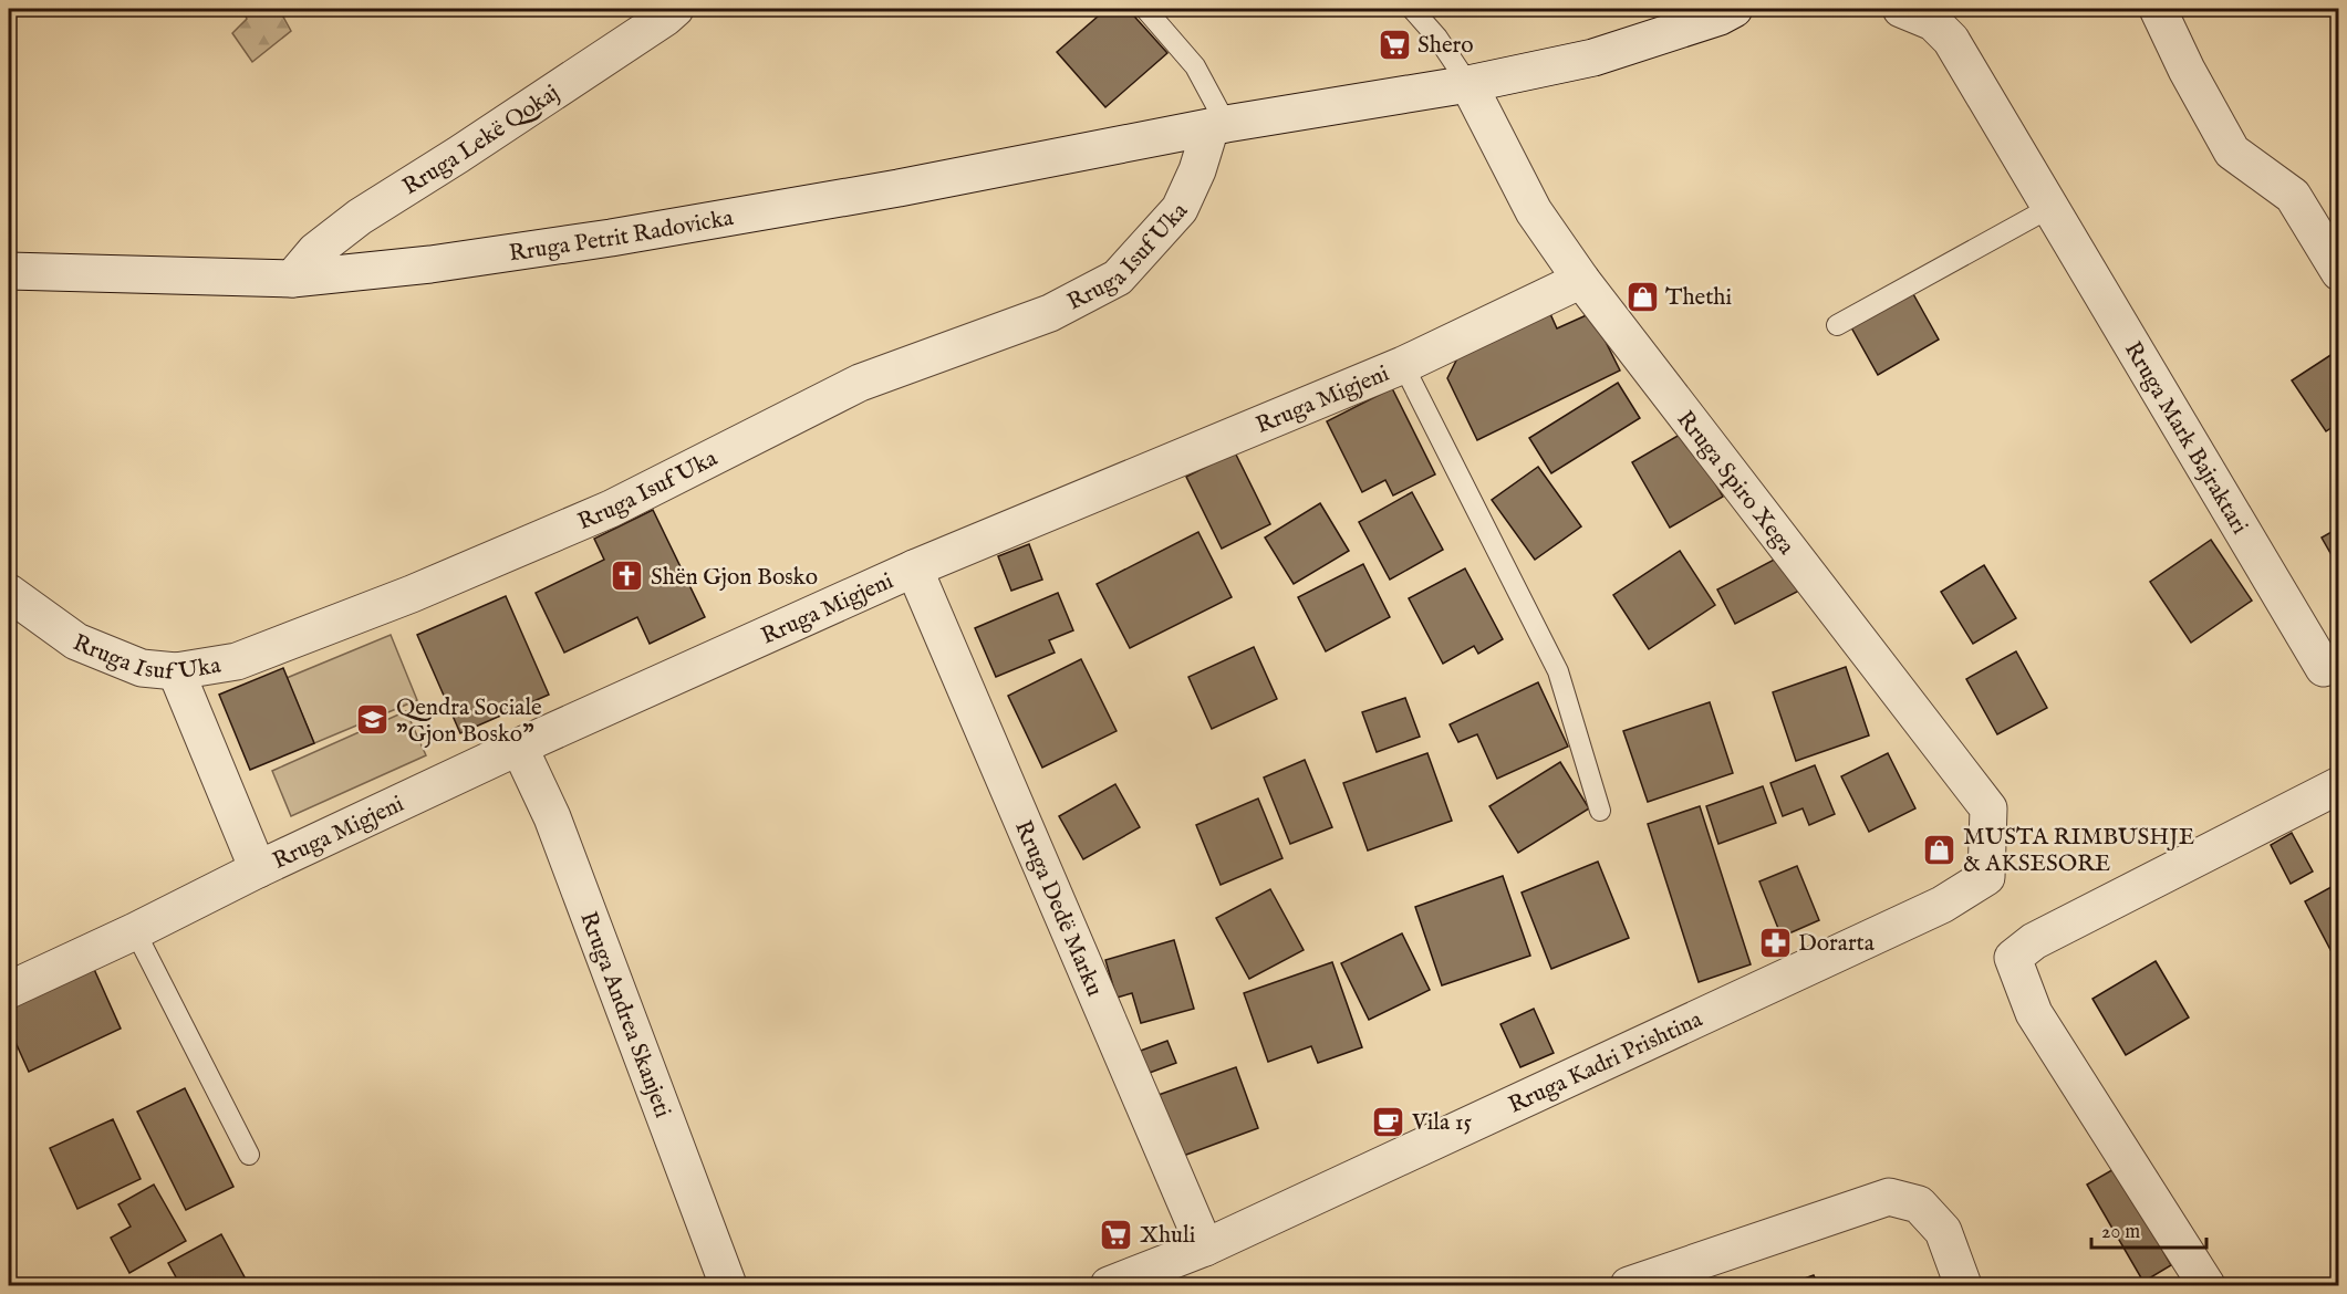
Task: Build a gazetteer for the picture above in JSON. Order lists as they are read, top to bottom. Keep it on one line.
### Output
{"streets":{"street":["Rruga Lekë Qokaj","Rruga Petrit Radovicka","Rruga Isuf Uka","Rruga Migjeni","Rruga Mark Bajraktari","Rruga Spiro Xega","Rruga Dedë Marku","Rruga Andrea Skanjeti","Rruga Kadri Prishtina"]},"crossings":[["Rruga Lekë Qokaj","Rruga Petrit Radovicka"],["Rruga Petrit Radovicka","Rruga Isuf Uka"],["Rruga Petrit Radovicka","Rruga Spiro Xega"],["Rruga Isuf Uka","Rruga Migjeni"],["Rruga Migjeni","Rruga Spiro Xega"],["Rruga Migjeni","Rruga Dedë Marku"],["Rruga Migjeni","Rruga Andrea Skanjeti"],["Rruga Spiro Xega","Rruga Kadri Prishtina"],["Rruga Dedë Marku","Rruga Kadri Prishtina"]],"places":{"supermarket":["Shero","Xhuli"],"shop":["Thethi","MUSTA RIMBUSHJE & AKSESORE"],"church":["Shën Gjon Bosko"],"school or university":["Qendra Sociale \"Gjon Bosko\""],"pharmacy":["Dorarta"],"cafe":["Vila 15"]},"scale_bar":"20 m"}
